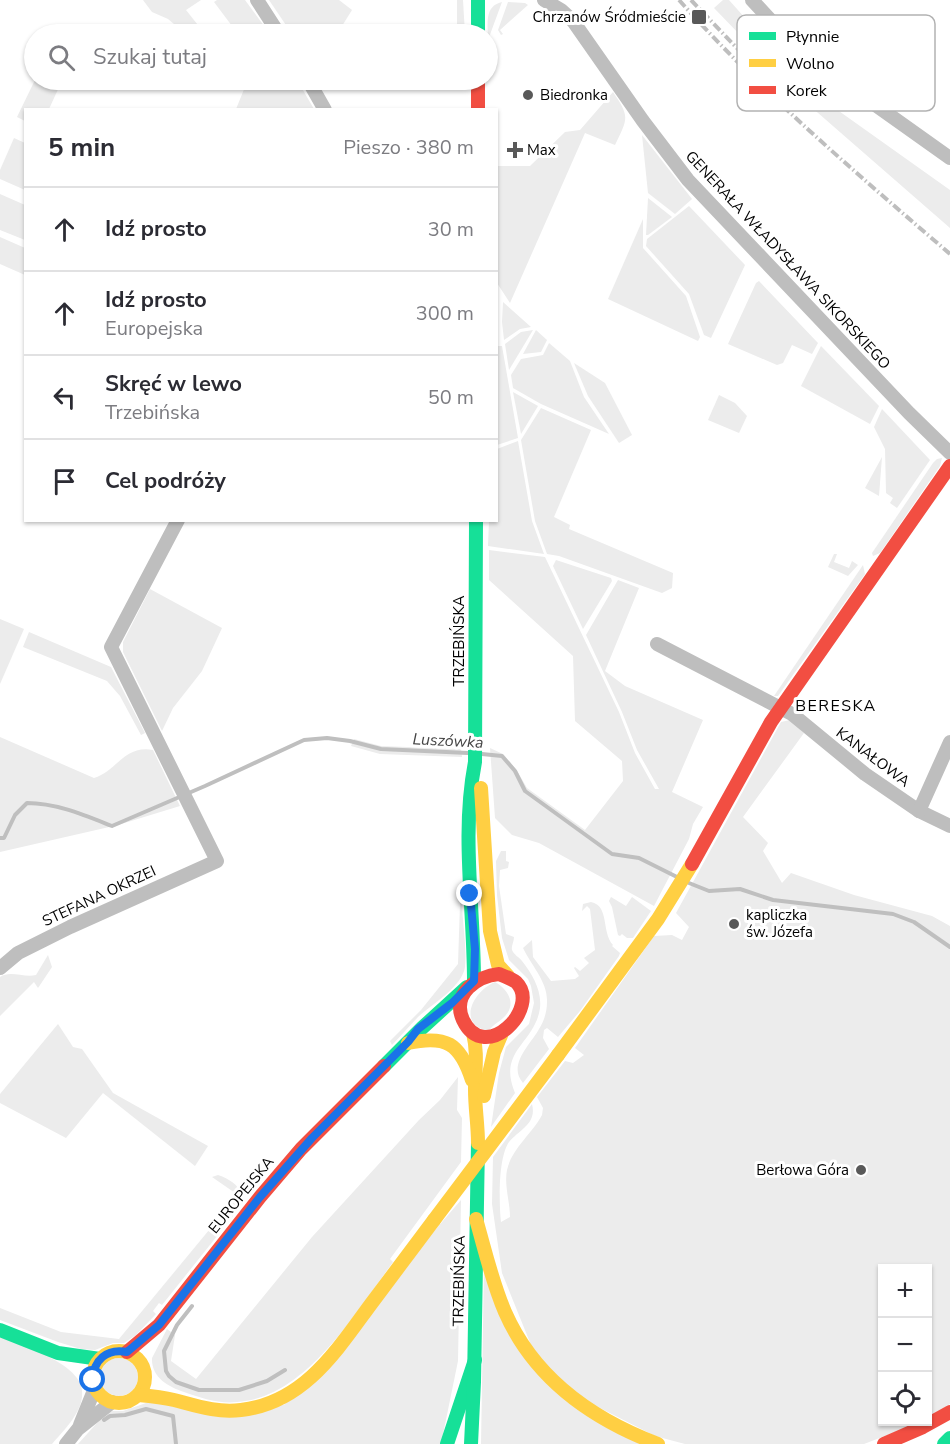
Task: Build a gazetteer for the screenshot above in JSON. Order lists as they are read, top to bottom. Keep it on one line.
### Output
{"streets":{"main road":["TRZEBIŃSKA","EUROPEJSKA"],"street":["GENERAŁA WŁADYSŁAWA SIKORSKIEGO","KANAŁOWA","STEFANA OKRZEI"]},"crossings":[["TRZEBIŃSKA","EUROPEJSKA"]],"districts":["BERESKA"],"water":["Luszówka"],"places":{"transit":["Chrzanów Śródmieście"],"other":["Biedronka","kapliczka św. Józefa","Berłowa Góra"],"health":["Max"]},"legend":["Płynnie","Wolno","Korek"],"page":{"search":"Szukaj tutaj","heading":["5 min","Pieszo · 380 m"],"list":[["Idź prosto","30 m"],["Idź prosto","Europejska","300 m"],["Skręć w lewo","Trzebińska","50 m"],"Cel podróży"],"map_buttons":["+","−"]}}
